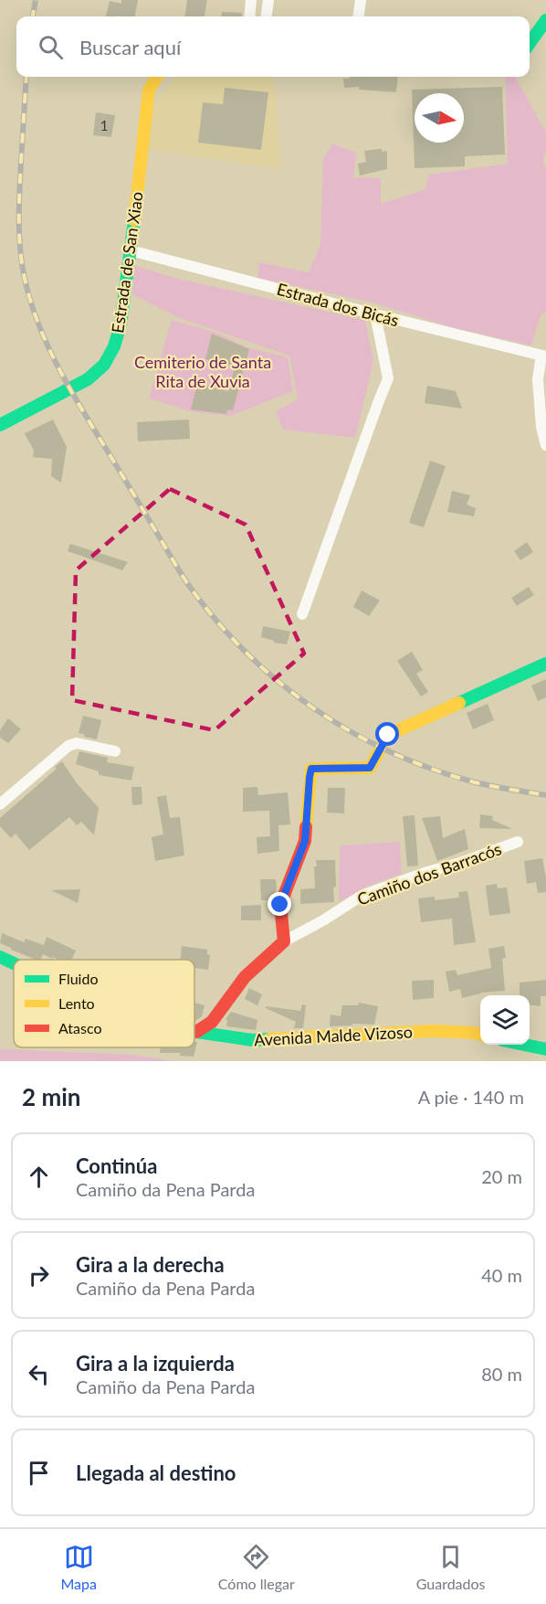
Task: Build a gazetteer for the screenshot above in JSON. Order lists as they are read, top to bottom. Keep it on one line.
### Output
{"streets":{"street":["Estrada de San Xiao","Estrada dos Bicás","Camiño dos Barracós","Avenida Malde Vizoso"]},"crossings":[["Estrada de San Xiao","Estrada dos Bicás"]],"parks":["Cemiterio de Santa Rita de Xuvia"],"house_numbers":["1"],"legend":["Fluido","Lento","Atasco"],"north":"right","page":{"search":"Buscar aquí","heading":["2 min","A pie · 140 m"],"list":[["Continúa","Camiño da Pena Parda","20 m"],["Gira a la derecha","Camiño da Pena Parda","40 m"],["Gira a la izquierda","Camiño da Pena Parda","80 m"],"Llegada al destino"],"nav":["Mapa","Cómo llegar","Guardados"]}}
